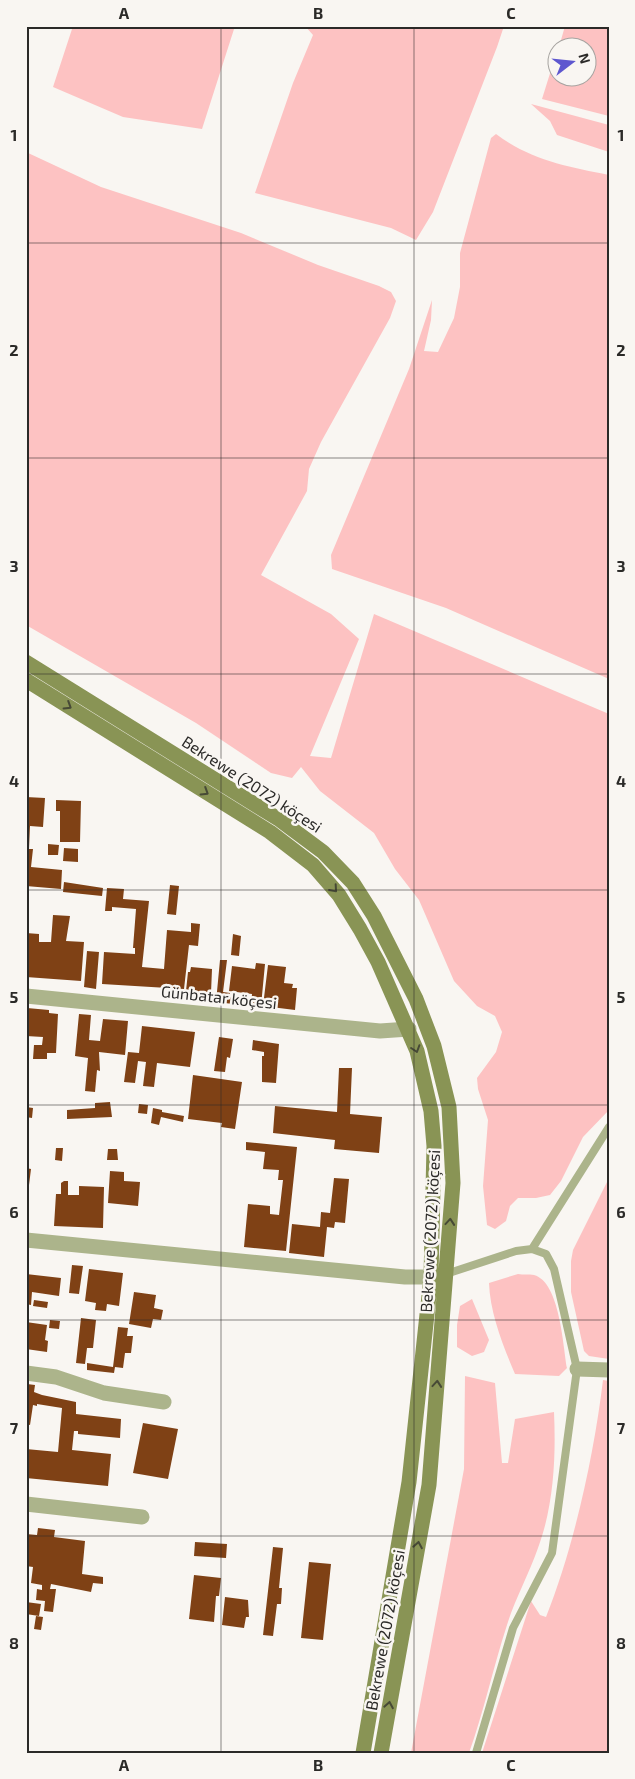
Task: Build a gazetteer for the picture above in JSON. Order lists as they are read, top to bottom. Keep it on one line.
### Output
{"streets":{"main road":["Bekrewe (2072) köçesi"],"street":["Günbatar köçesi"]},"crossings":[["Bekrewe (2072) köçesi","Günbatar köçesi"]],"north":"right","grid":{"columns":["A","B","C"],"rows":["1","2","3","4","5","6","7","8"]}}
